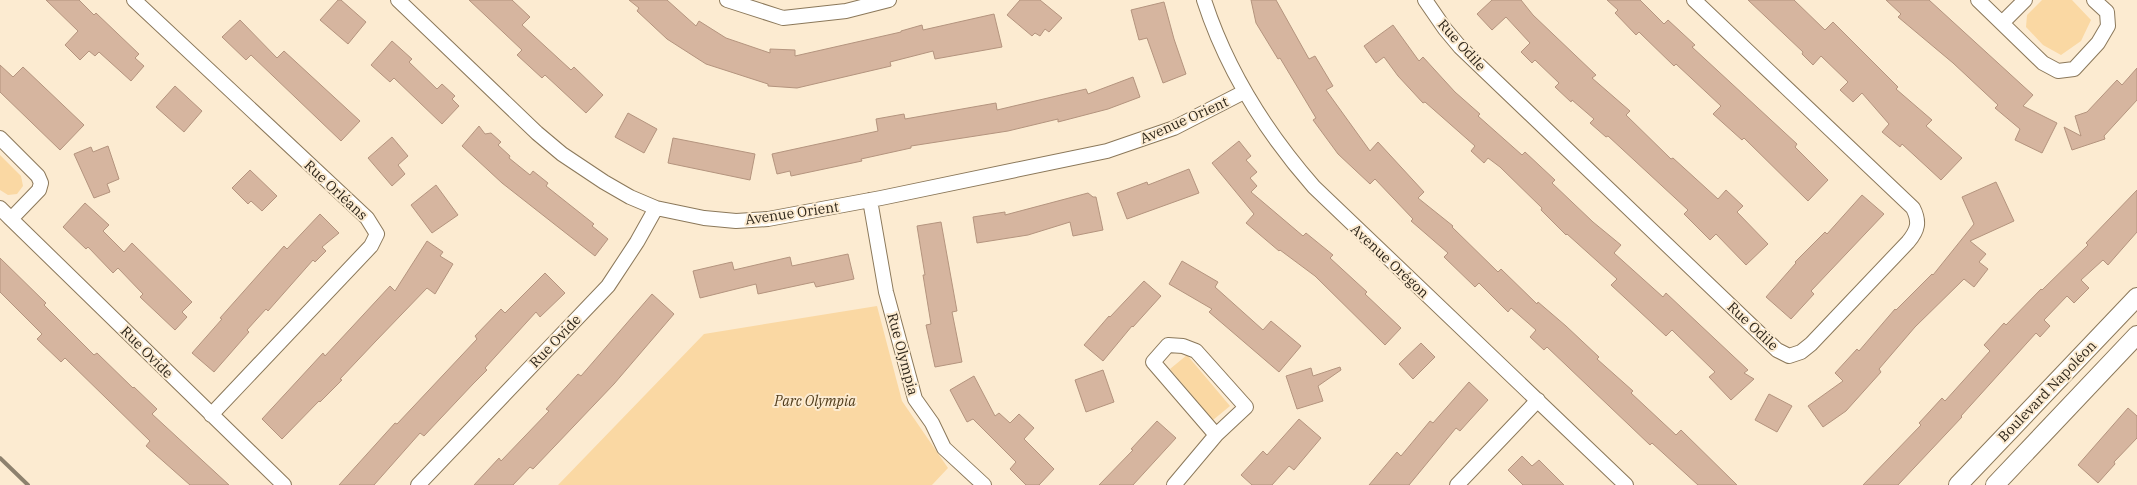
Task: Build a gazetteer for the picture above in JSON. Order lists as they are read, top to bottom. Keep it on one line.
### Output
{"streets":{"street":["Rue Odile","Avenue Orient","Rue Orléans","Avenue Orégon","Rue Ovide","Rue Olympia","Boulevard Napoléon"]},"crossings":[["Avenue Orient","Avenue Orégon"],["Avenue Orient","Rue Ovide"],["Avenue Orient","Rue Olympia"],["Rue Orléans","Rue Ovide"]],"parks":["Parc Olympia"]}
